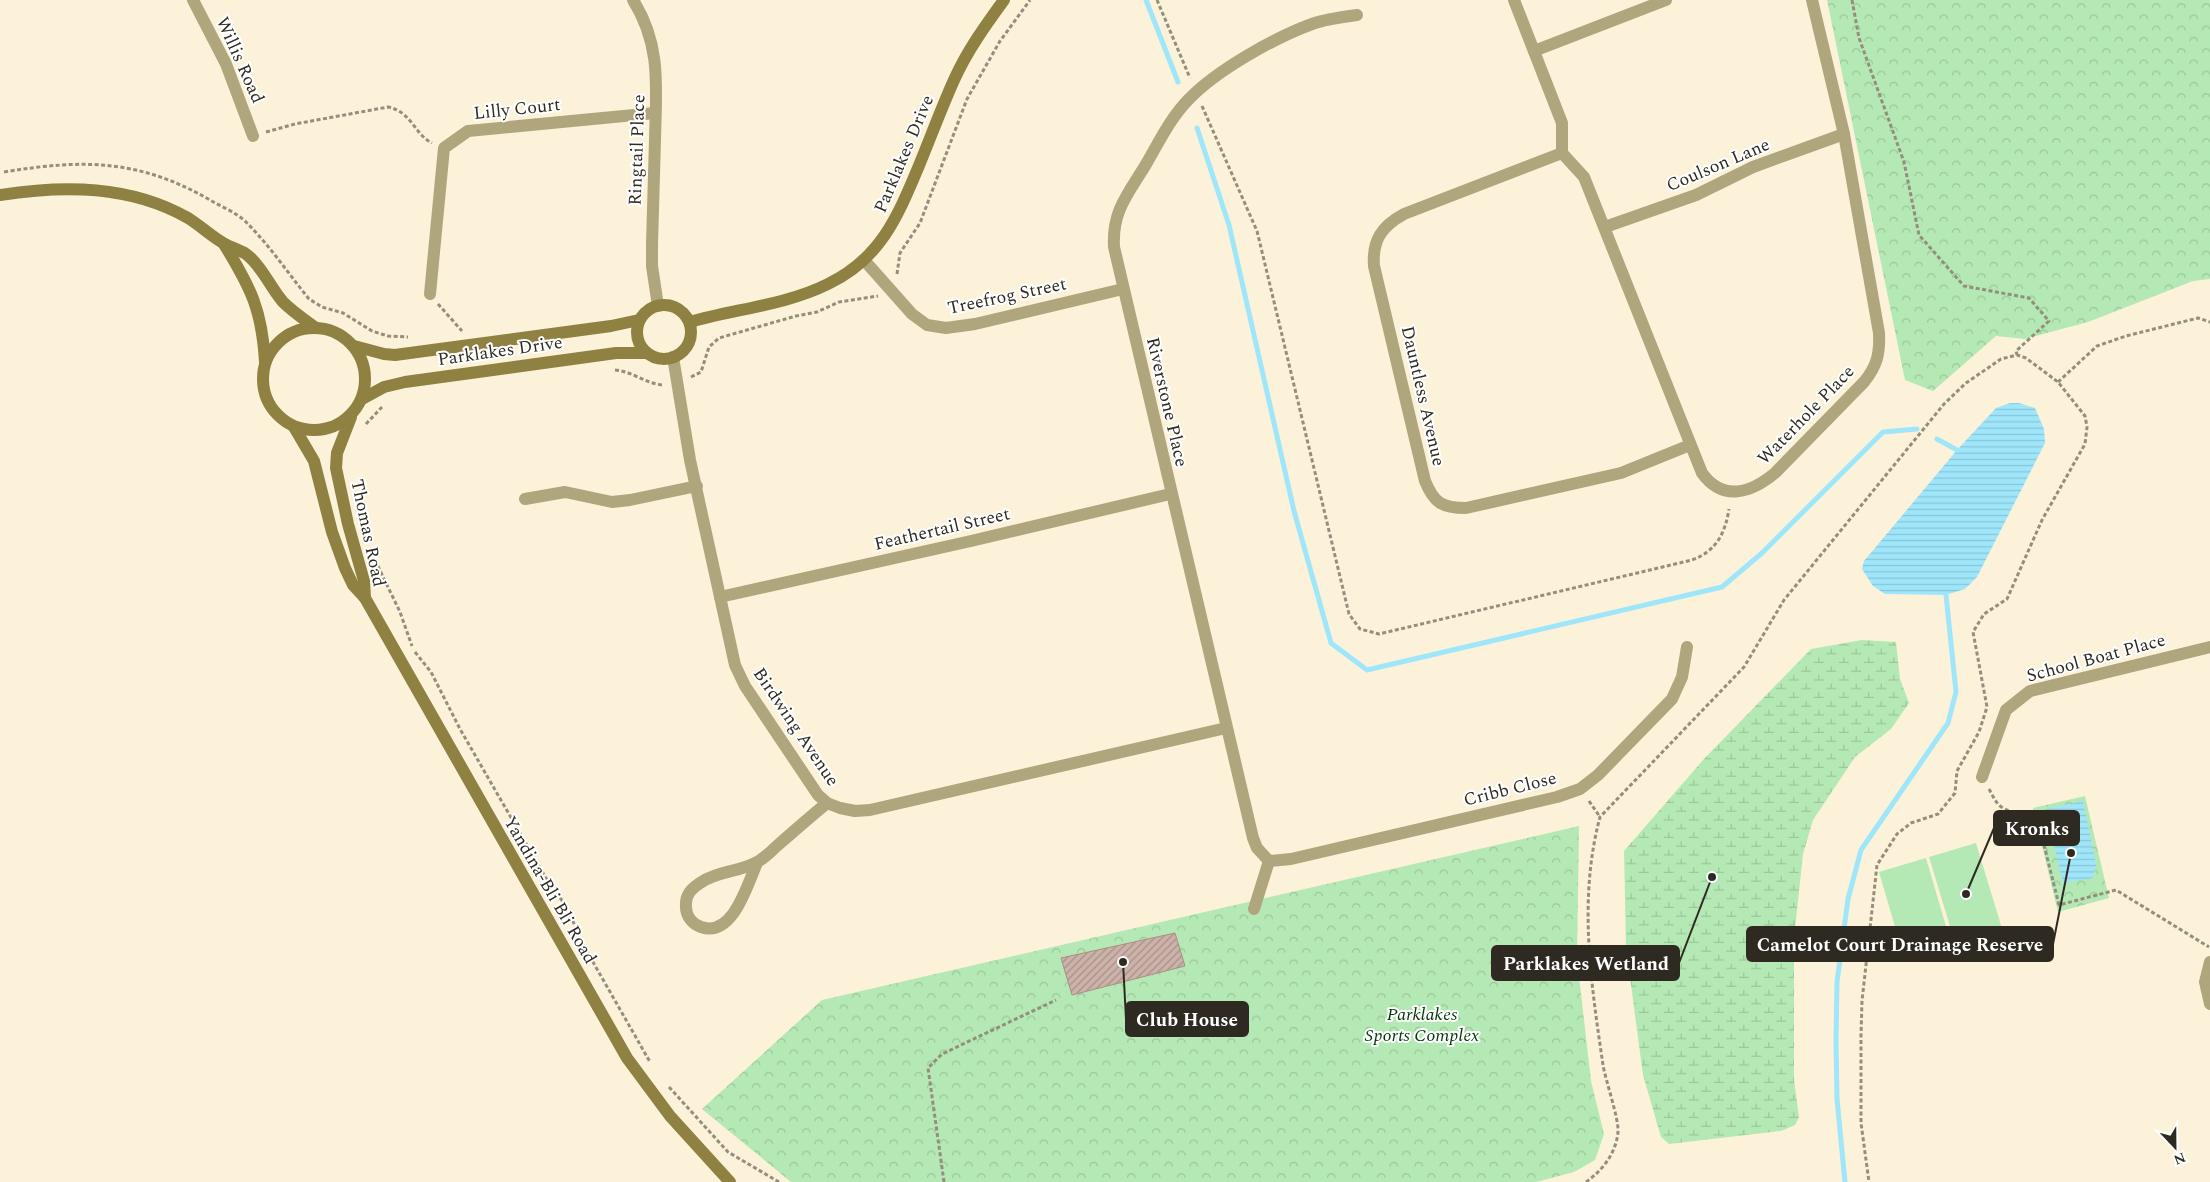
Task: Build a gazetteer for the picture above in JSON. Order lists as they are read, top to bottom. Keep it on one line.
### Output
{"streets":{"main road":["Parklakes Drive","Thomas Road","Yandina-Bli Bli Road"],"street":["Willis Road","Lilly Court","Ringtail Place","Coulson Lane","Treefrog Street","Dauntless Avenue","Riverstone Place","Waterhole Place","Feathertail Street","School Boat Place","Birdwing Avenue","Cribb Close"]},"crossings":[["Lilly Court","Ringtail Place"],["Ringtail Place","Parklakes Drive"],["Ringtail Place","Birdwing Avenue"],["Parklakes Drive","Treefrog Street"],["Parklakes Drive","Thomas Road"],["Parklakes Drive","Birdwing Avenue"],["Coulson Lane","Waterhole Place"],["Treefrog Street","Riverstone Place"],["Dauntless Avenue","Waterhole Place"],["Riverstone Place","Feathertail Street"],["Riverstone Place","Birdwing Avenue"],["Riverstone Place","Cribb Close"],["Feathertail Street","Birdwing Avenue"],["Thomas Road","Yandina-Bli Bli Road"]],"parks":["Parklakes Sports Complex"],"places":["Camelot Court Drainage Reserve","Parklakes Wetland","Kronks","Club House"],"north":"bottom"}
